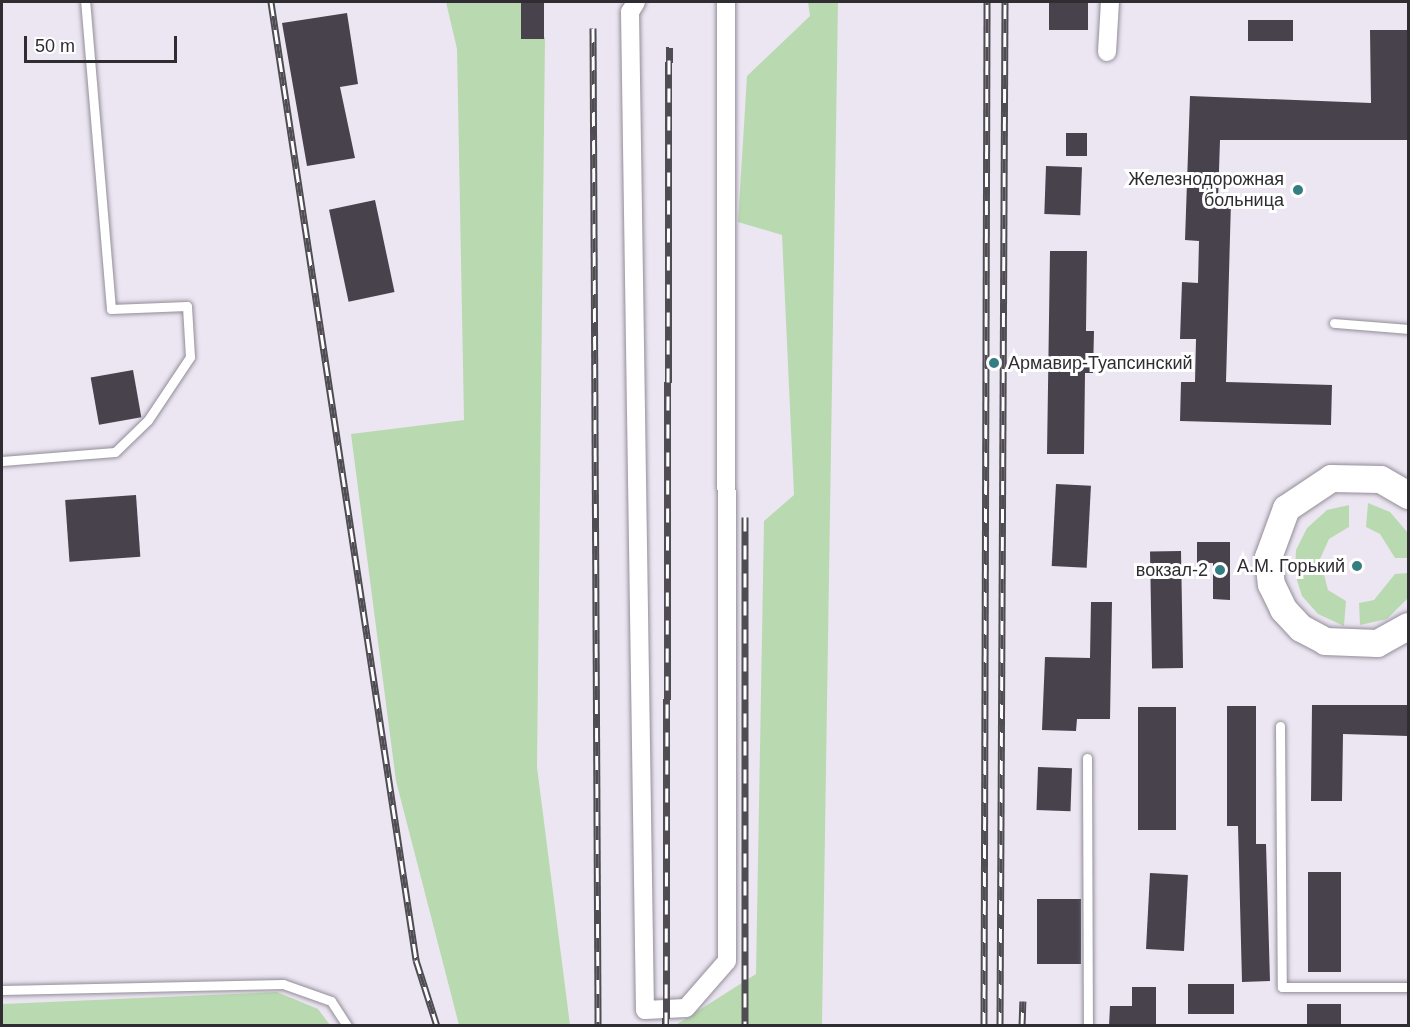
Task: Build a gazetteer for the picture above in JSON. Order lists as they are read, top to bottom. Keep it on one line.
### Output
{"places":["Железнодорожная больница","Армавир-Туапсинский","А.М. Горький","вокзал-2"],"scale_bar":"50 m"}
